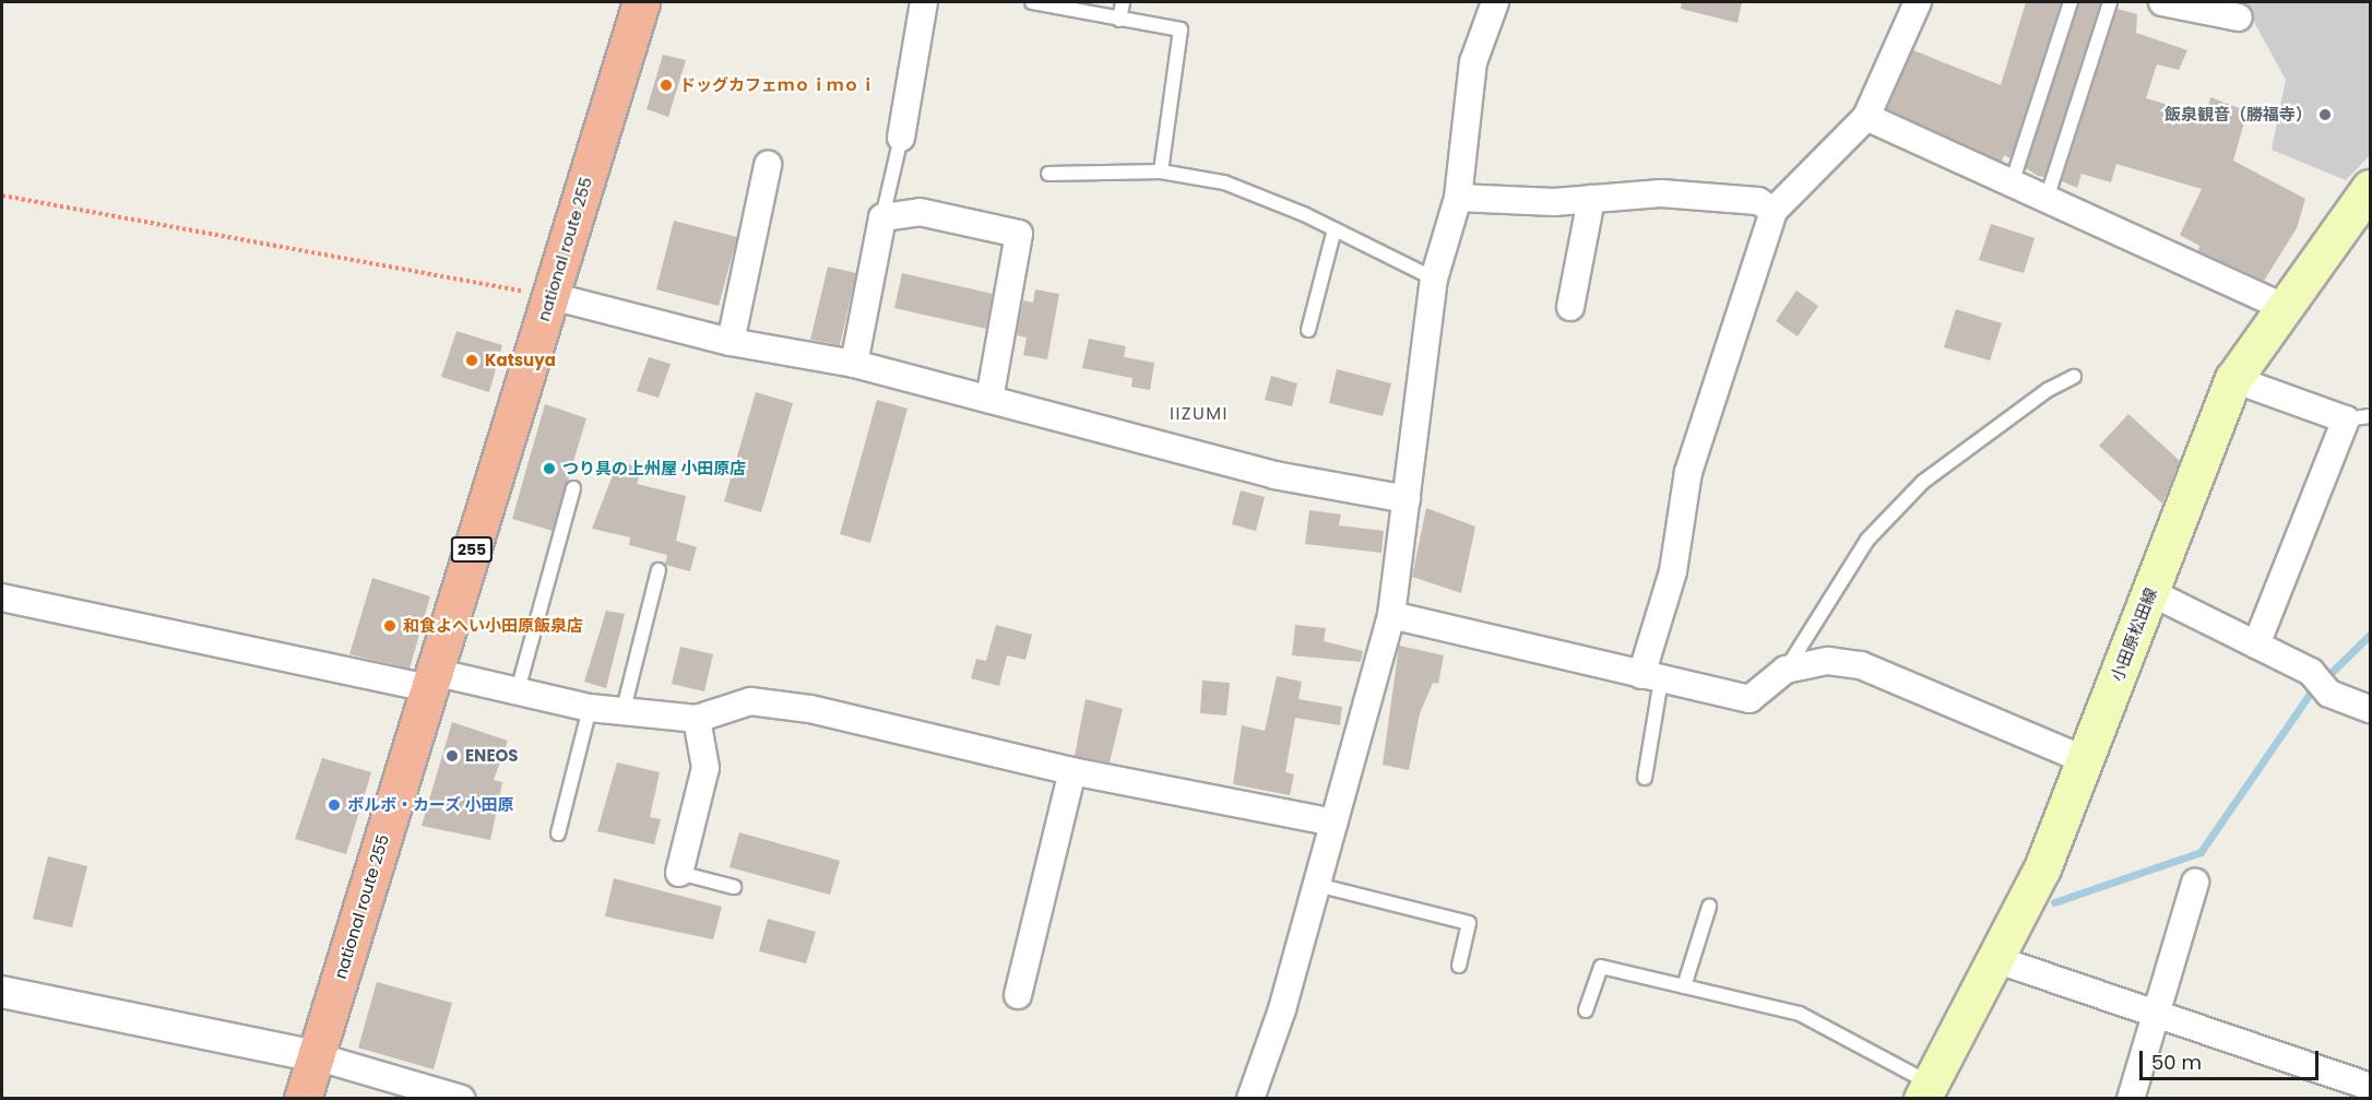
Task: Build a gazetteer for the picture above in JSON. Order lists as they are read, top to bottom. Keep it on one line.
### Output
{"streets":{"highway":["national route 255","255"],"main road":["小田原松田線"]},"districts":["IIZUMI"],"places":["ドッグカフェｍｏｉｍｏｉ","飯泉観音（勝福寺）","Katsuya","つり具の上州屋 小田原店","和食よへい小田原飯泉店","ENEOS","ボルボ・カーズ 小田原"],"scale_bar":"50 m"}
